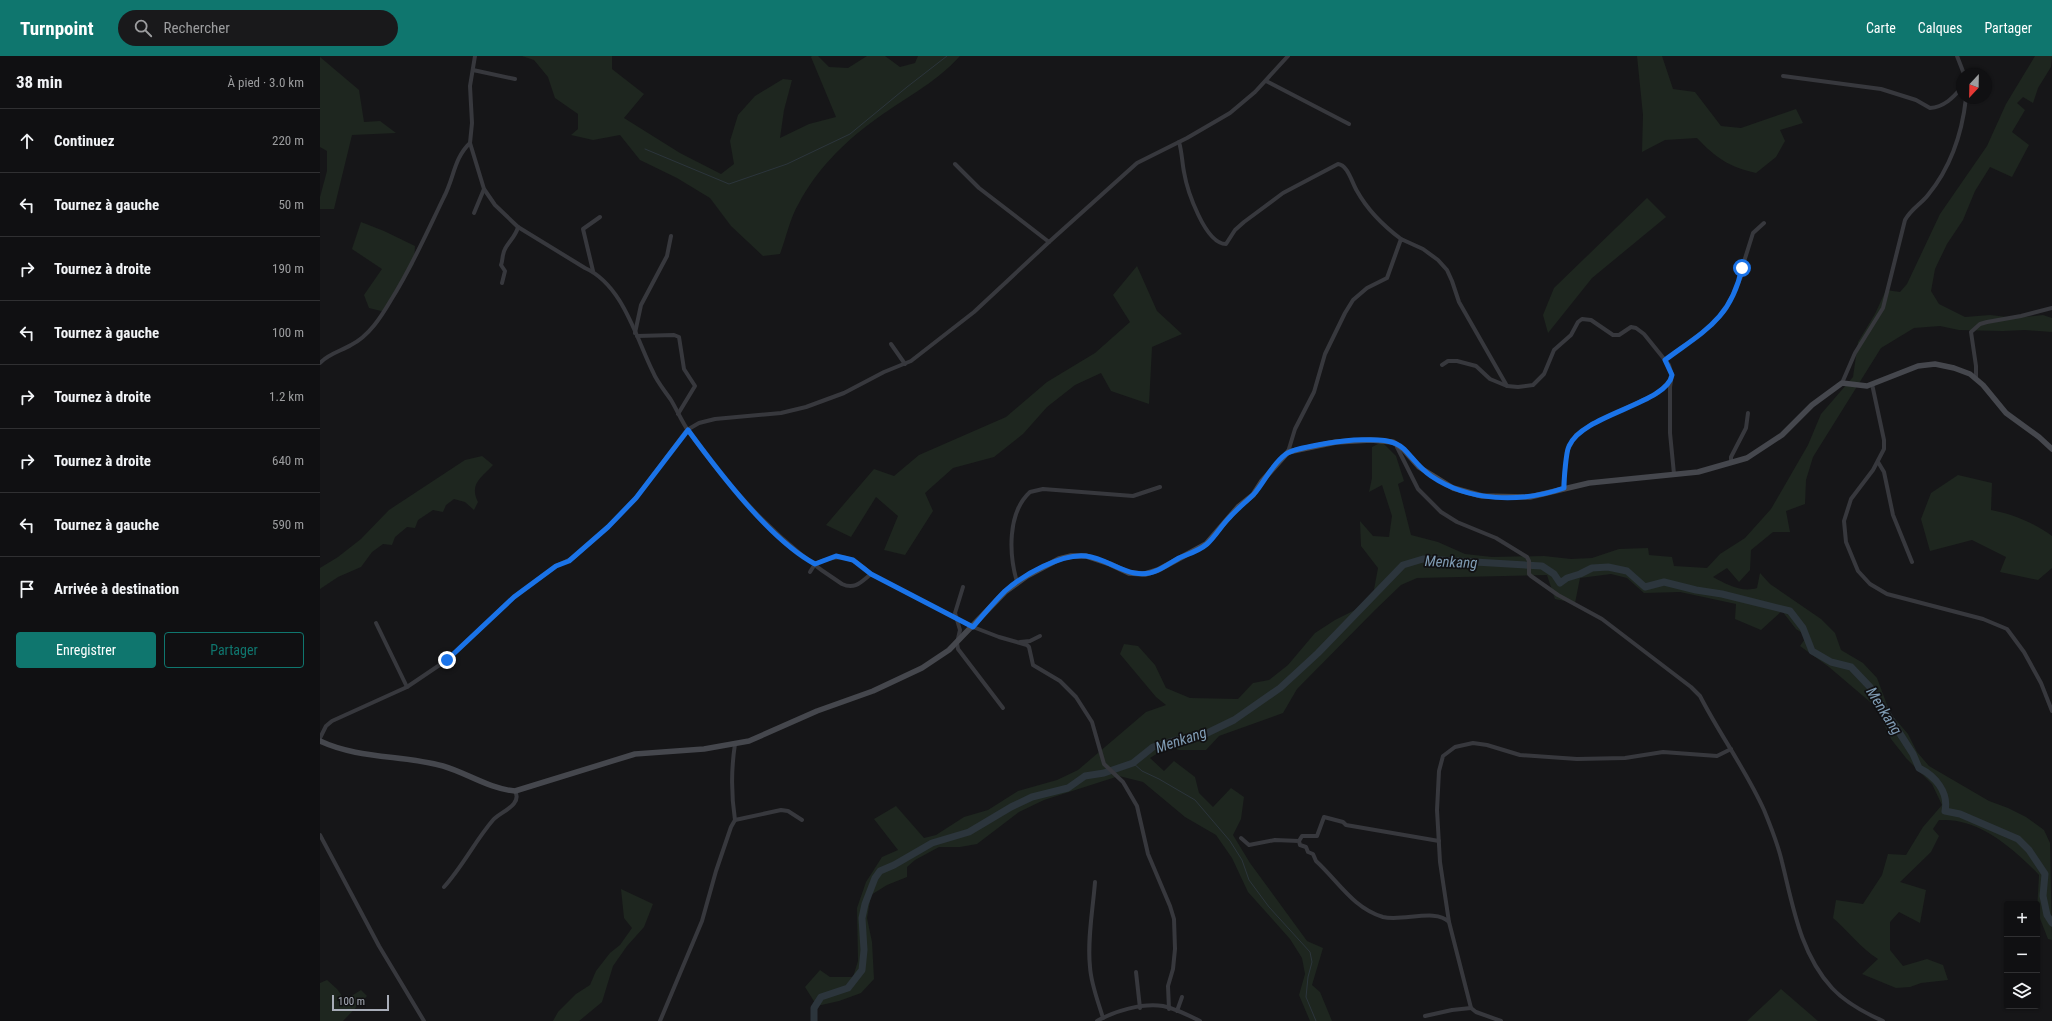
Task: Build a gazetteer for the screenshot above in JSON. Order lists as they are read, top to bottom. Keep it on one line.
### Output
{"water":["Menkang"],"scale_bar":"100 m","north":"bottom","page":{"header":"Turnpoint","search":"Rechercher","nav":["Carte","Calques","Partager"],"heading":["38 min","À pied · 3.0 km"],"list":[["Continuez","220 m"],["Tournez à gauche","50 m"],["Tournez à droite","190 m"],["Tournez à gauche","100 m"],["Tournez à droite","1.2 km"],["Tournez à droite","640 m"],["Tournez à gauche","590 m"],"Arrivée à destination"],"buttons":["Enregistrer","Partager"],"map_buttons":["+","−"],"scale":"100 m"}}
